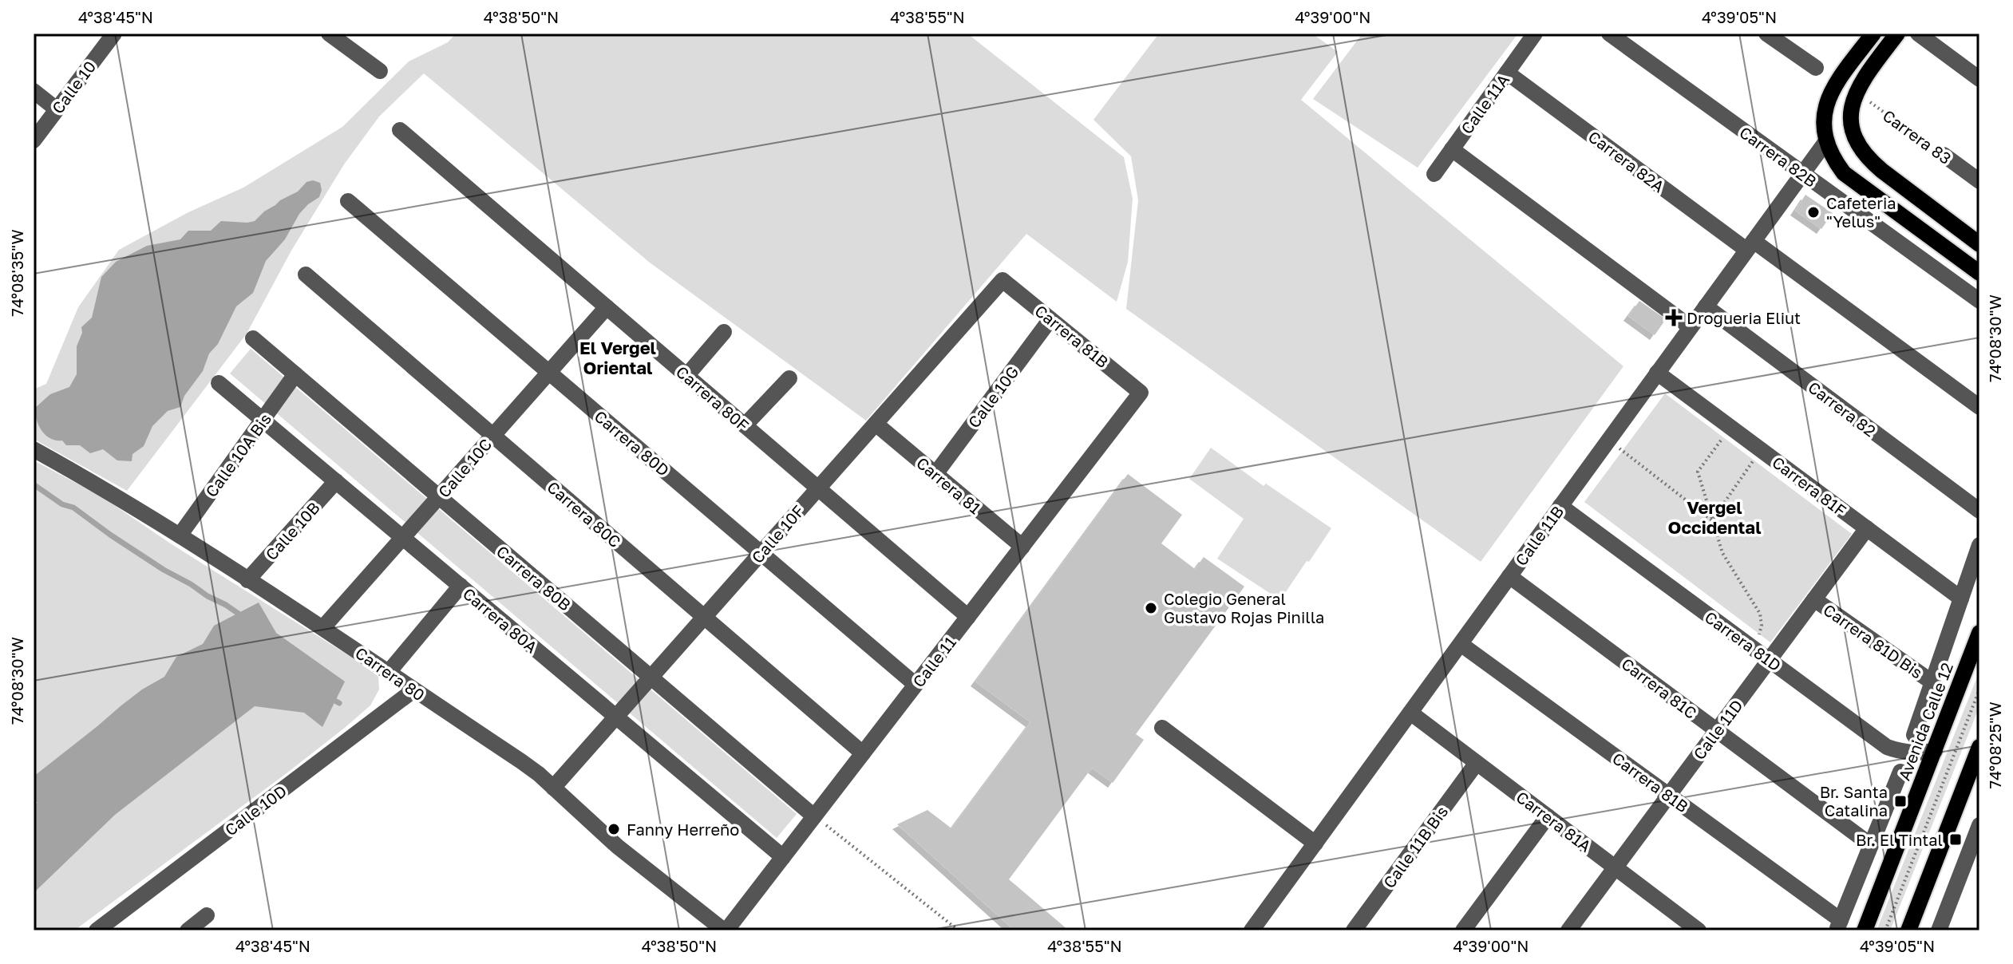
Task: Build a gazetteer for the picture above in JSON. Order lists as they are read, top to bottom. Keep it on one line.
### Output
{"streets":{"main road":["Avenida Calle 12"],"street":["Calle 10","Calle 11A","Carrera 83","Carrera 82B","Carrera 82A","Carrera 81B","Calle 10G","Carrera 80F","Carrera 82","Carrera 80D","Calle 10A Bis","Calle 10C","Carrera 81","Carrera 81F","Carrera 80C","Calle 10B","Calle 10F","Calle 11B","Carrera 80B","Carrera 80A","Carrera 81D","Carrera 81D Bis","Calle 11","Carrera 80","Carrera 81C","Calle 11D","Calle 10D","Carrera 81A","Calle 11B Bis"]},"crossings":[["Calle 11A","Carrera 82A"],["Carrera 82B","Calle 11B"],["Carrera 82A","Calle 11B"],["Carrera 81B","Calle 10G"],["Carrera 81B","Calle 10F"],["Carrera 81B","Calle 11B"],["Carrera 81B","Calle 11"],["Carrera 81B","Calle 11D"],["Calle 10G","Carrera 81"],["Carrera 80F","Calle 10C"],["Carrera 80F","Calle 10F"],["Carrera 80F","Calle 11"],["Carrera 82","Calle 11B"],["Carrera 80D","Calle 10C"],["Carrera 80D","Calle 10F"],["Carrera 80D","Calle 11"],["Calle 10A Bis","Carrera 80B"],["Calle 10A Bis","Carrera 80A"],["Calle 10A Bis","Carrera 80"],["Calle 10C","Carrera 80C"],["Calle 10C","Carrera 80B"],["Calle 10C","Carrera 80A"],["Calle 10C","Carrera 80"],["Carrera 81","Calle 10F"],["Carrera 81","Calle 11"],["Carrera 81F","Calle 11B"],["Carrera 81F","Calle 11D"],["Carrera 80C","Calle 10F"],["Carrera 80C","Calle 11"],["Calle 10B","Carrera 80A"],["Calle 10B","Carrera 80"],["Calle 10F","Carrera 80B"],["Calle 10F","Carrera 80A"],["Calle 10F","Carrera 80"],["Calle 11B","Carrera 81D"],["Calle 11B","Carrera 81C"],["Calle 11B","Carrera 81A"],["Carrera 80B","Calle 11"],["Carrera 80A","Calle 11"],["Carrera 81D","Avenida Calle 12"],["Carrera 81D","Calle 11D"],["Carrera 81D Bis","Calle 11D"],["Calle 11","Carrera 80"],["Carrera 80","Calle 10D"],["Carrera 81C","Calle 11D"],["Calle 11D","Carrera 81A"],["Carrera 81A","Calle 11B Bis"]],"districts":["El Vergel Oriental","Vergel Occidental"],"places":{"other":["Cafeteria \"Yelus\"","Colegio General Gustavo Rojas Pinilla","Fanny Herreño"],"health":["Drogueria Eliut"],"transit":["Br. Santa Catalina","Br. El Tintal"]},"coordinates":["4°38'45\"N","4°38'50\"N","4°38'55\"N","4°39'00\"N","4°39'05\"N","74°08'35\"W","74°08'30\"W","74°08'25\"W"]}
